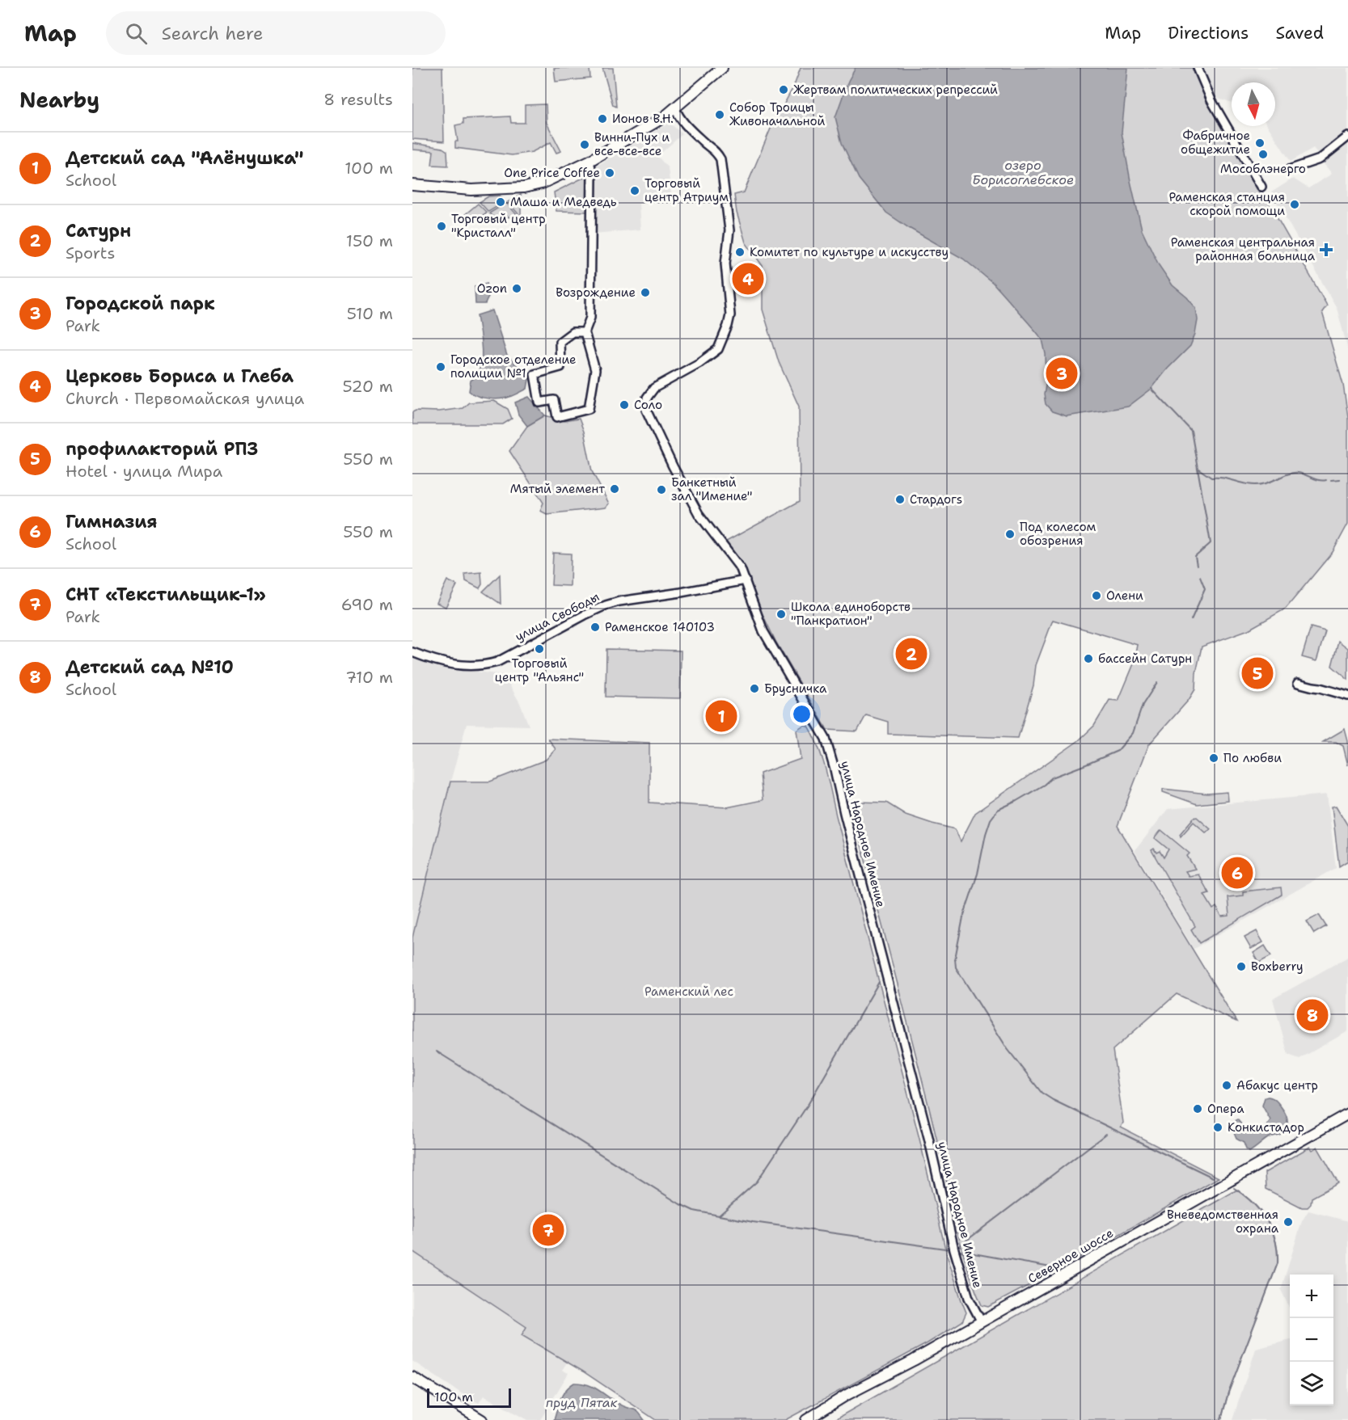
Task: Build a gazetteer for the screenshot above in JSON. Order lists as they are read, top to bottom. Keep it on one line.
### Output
{"streets":{"main road":["Северное шоссе"],"street":["улица Свободы","улица Народное Имение"]},"crossings":[["улица Свободы","улица Народное Имение"],["улица Народное Имение","Северное шоссе"]],"water":["озеро Борисоглебское","пруд Пятак"],"parks":["Раменский лес"],"places":{"other":["Жертвам политических репрессий","Собор Троицы Живоначальной","Ионов В.Н.","Фабричное общежитие","Винни-Пух и все-все-все","Мособлэнерго","One Price Coffee","Торговый центр Атриум","Маша и Медведь","Раменская станция скорой помощи","Торговый центр \"Кристалл\"","Комитет по культуре и искусству","Ozon","Возрождение","Городское отделение полиции №1","Соло","Мятый элемент","Банкетный зал \"Имение\"","Стардогs","Под колесом обозрения","Олени","Школа единоборств \"Панкратион\"","Раменское 140103","Торговый центр \"Альянс\"","бассейн Сатурн","Брусничка","По любви","Boxberry","Абакус центр","Опера","Конкистадор","Вневедомственная охрана"],"health":["Раменская центральная районная больница"]},"scale_bar":"100 m","north":"bottom","page":{"header":"Map","search":"Search here","nav":["Map","Directions","Saved"],"heading":["Nearby","8 results"],"list":[{"mark":"1","name":"Детский сад \"Алёнушка\"","note":"School","value":"100 m"},{"mark":"2","name":"Сатурн","note":"Sports","value":"150 m"},{"mark":"3","name":"Городской парк","note":"Park","value":"510 m"},{"mark":"4","name":"Церковь Бориса и Глеба","note":"Church · Первомайская улица","value":"520 m"},{"mark":"5","name":"профилакторий РПЗ","note":"Hotel · улица Мира","value":"550 m"},{"mark":"6","name":"Гимназия","note":"School","value":"550 m"},{"mark":"7","name":"СНТ «Текстильщик-1»","note":"Park","value":"690 m"},{"mark":"8","name":"Детский сад №10","note":"School","value":"710 m"}],"pins":["4","3","2","5","1","6","8","7"],"map_buttons":["+","−"],"scale":"100 m"}}
